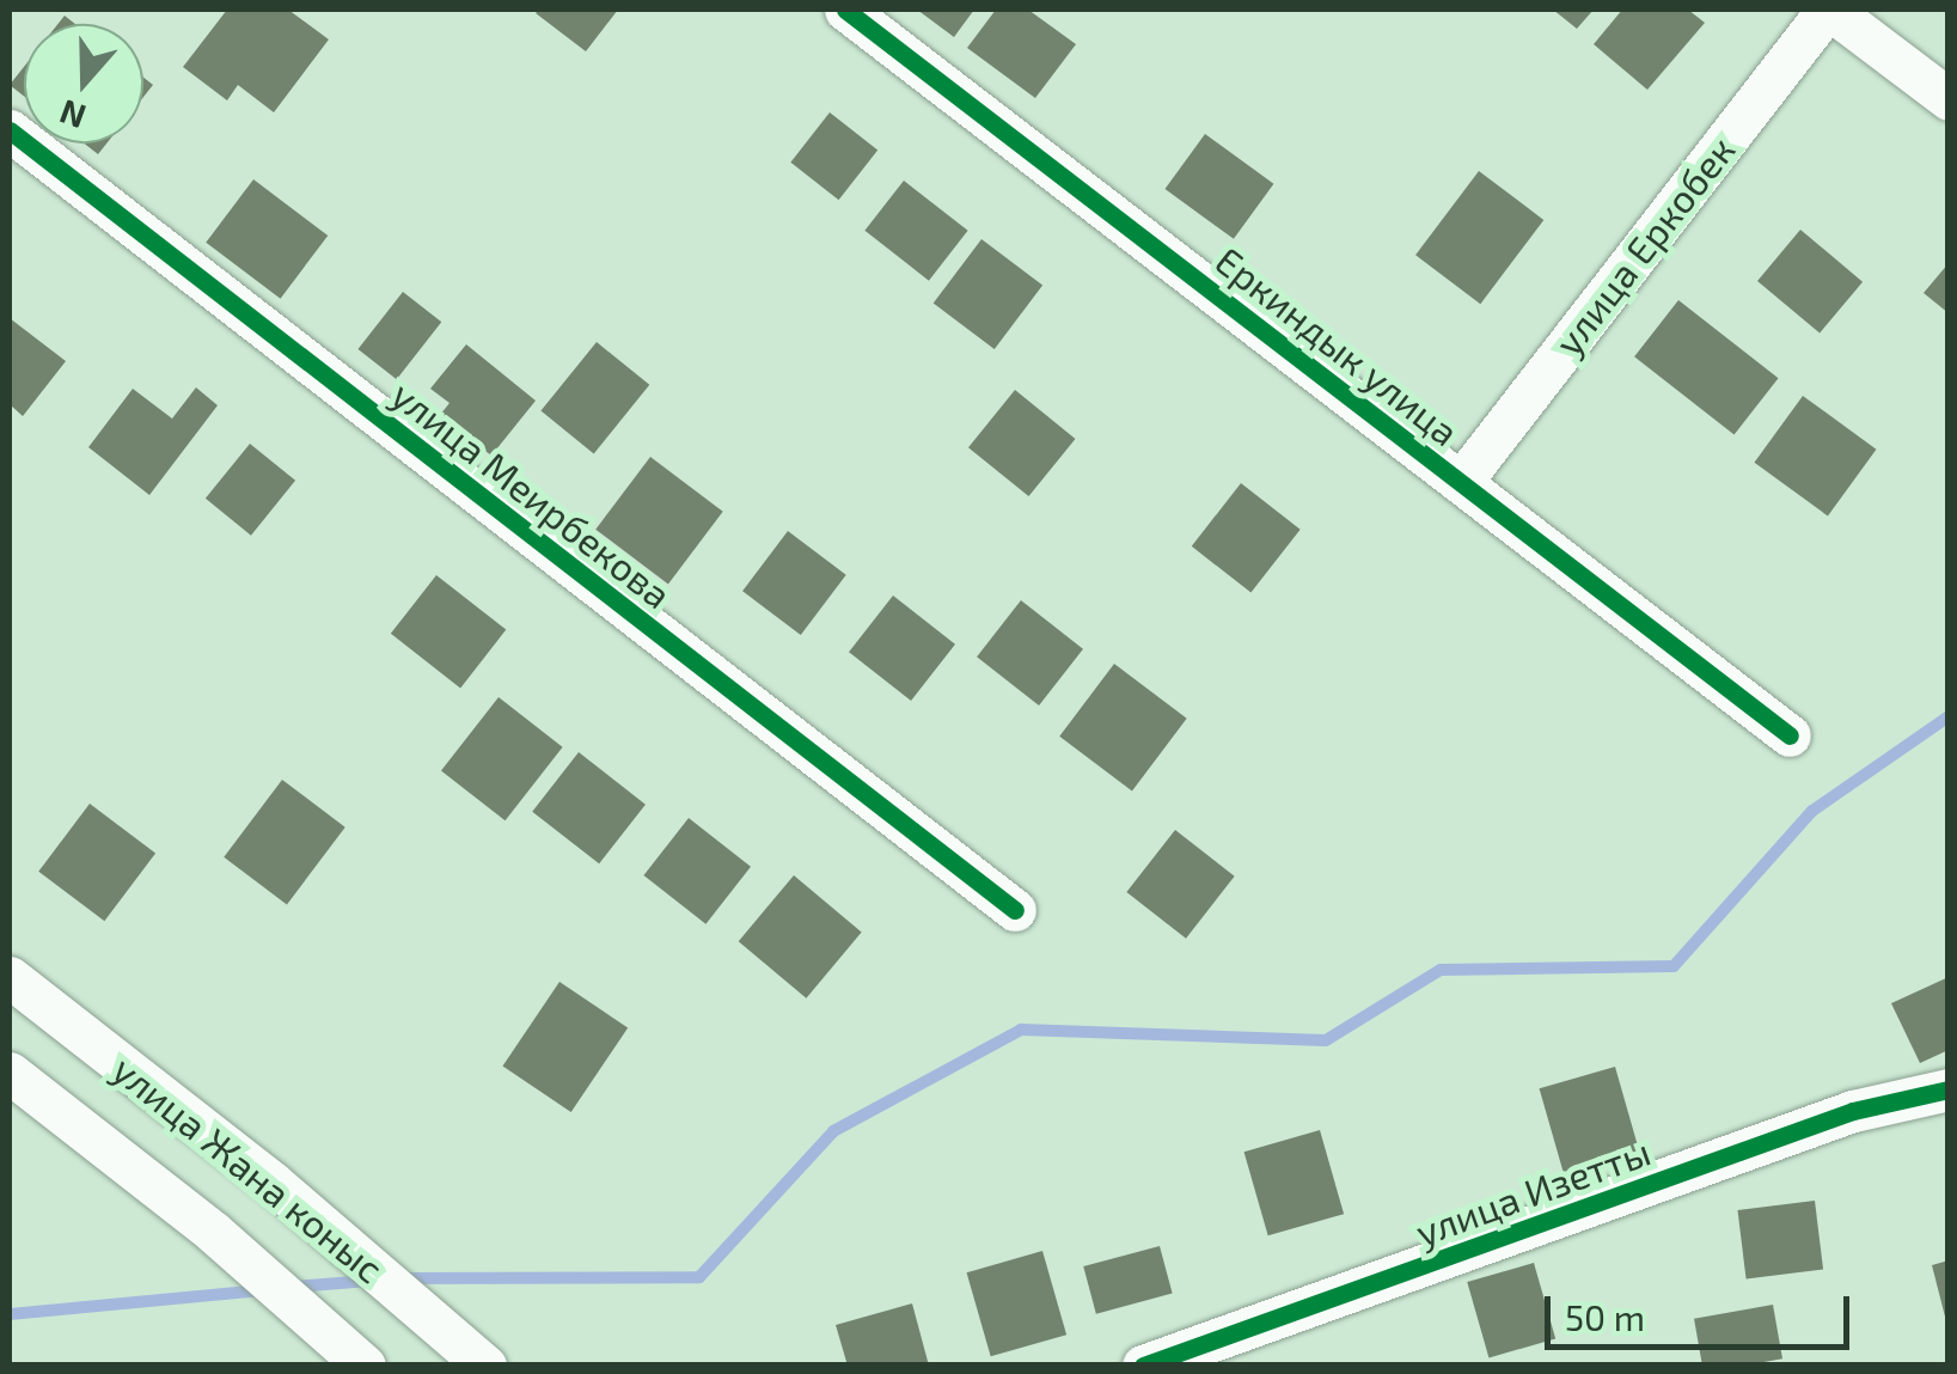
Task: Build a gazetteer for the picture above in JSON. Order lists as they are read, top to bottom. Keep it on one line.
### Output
{"streets":{"street":["улица Еркобек","Еркиндык улица","улица Меирбекова","улица Жана коныс","улица Изетты"]},"crossings":[["улица Еркобек","Еркиндык улица"]],"scale_bar":"50 m","north":"bottom"}
